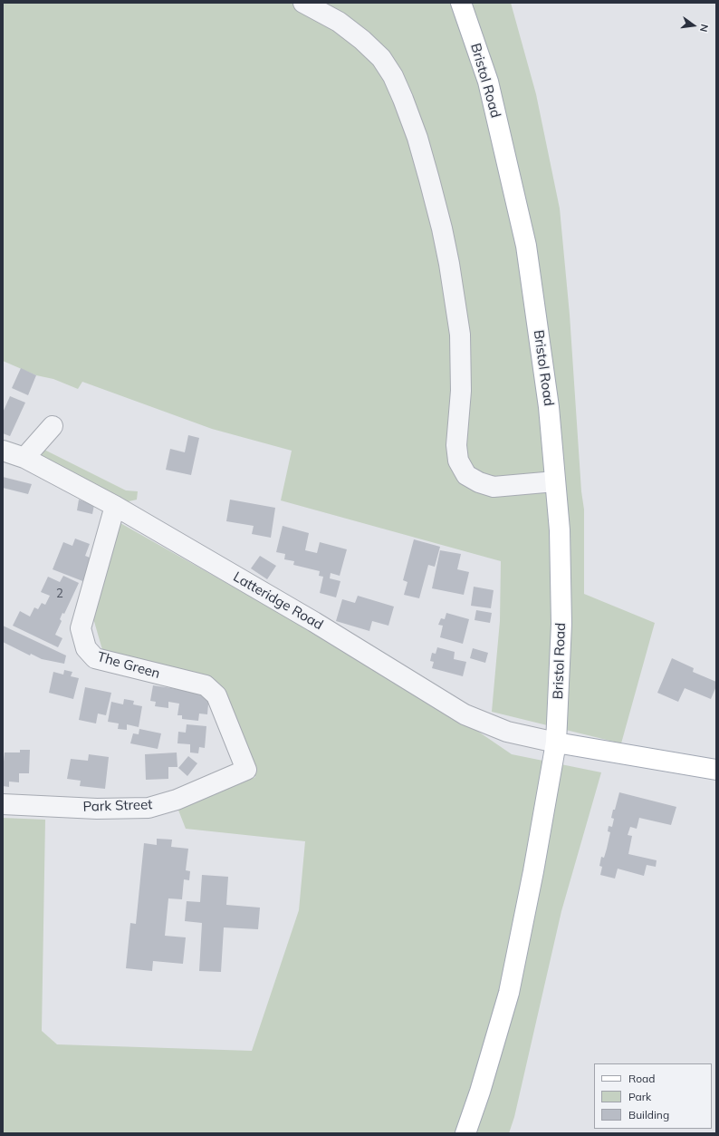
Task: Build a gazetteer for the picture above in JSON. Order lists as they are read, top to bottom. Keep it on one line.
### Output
{"streets":{"main road":["Bristol Road"],"street":["Latteridge Road","The Green","Park Street"]},"crossings":[["Bristol Road","Latteridge Road"],["Latteridge Road","The Green"],["The Green","Park Street"]],"house_numbers":["2"],"legend":["Road","Park","Building"],"north":"right"}
